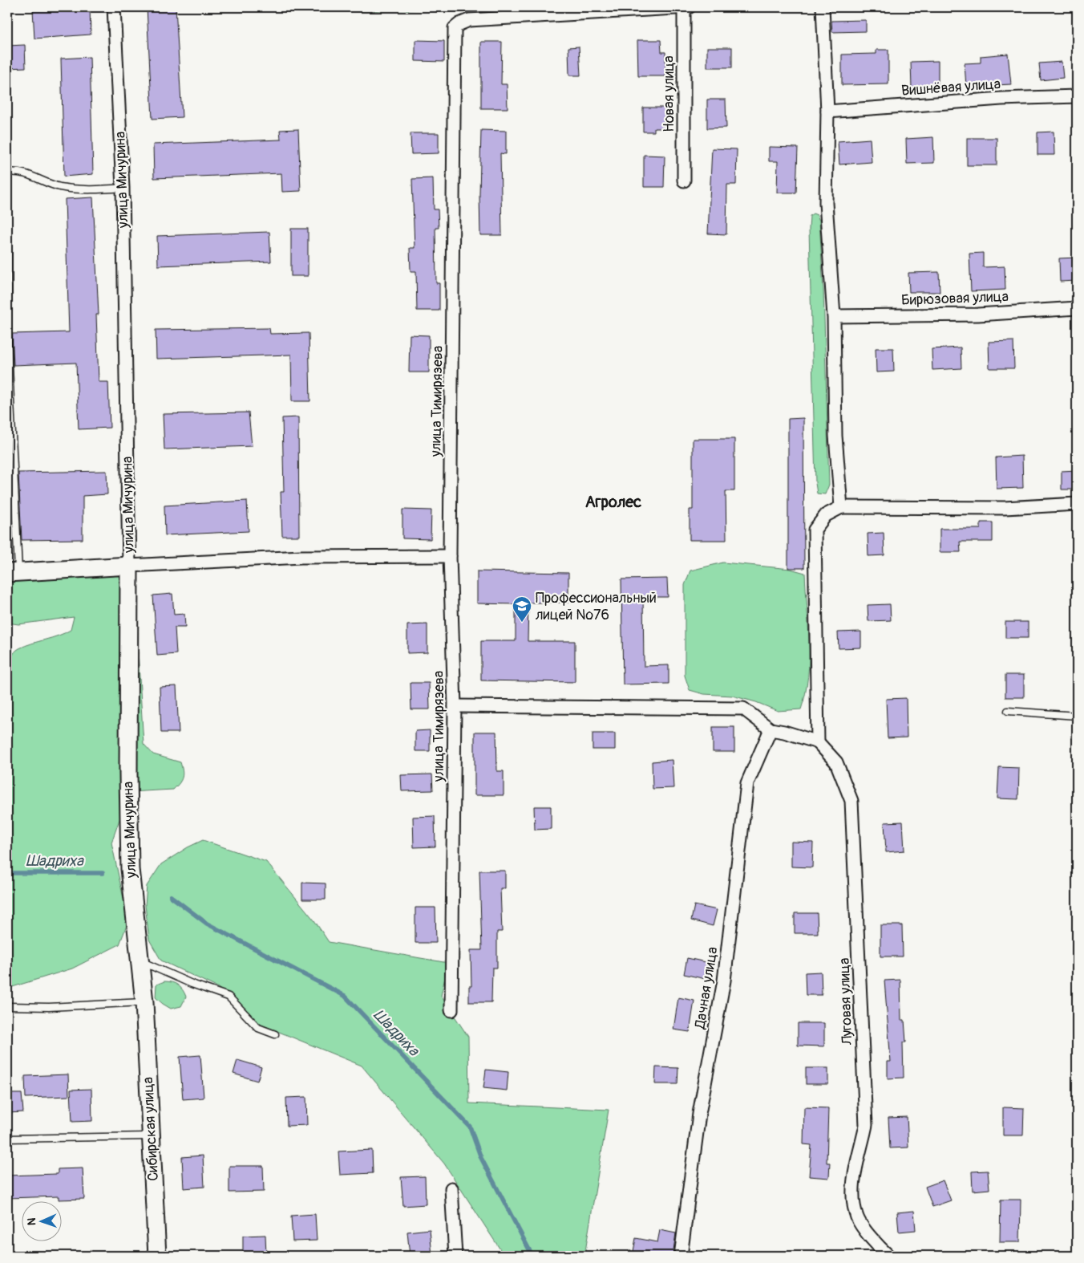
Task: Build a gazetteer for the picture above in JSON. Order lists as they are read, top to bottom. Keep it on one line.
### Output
{"streets":{"street":["Вишнёвая улица","Новая улица","улица Мичурина","Бирюзовая улица","улица Тимирязева","Дачная улица","Луговая улица","Сибирская улица"]},"crossings":[["Новая улица","улица Тимирязева"],["улица Мичурина","Сибирская улица"]],"districts":["Агролес"],"water":["Шадриха"],"places":{"school or university":["Профессиональный лицей №76"]},"north":"left"}
